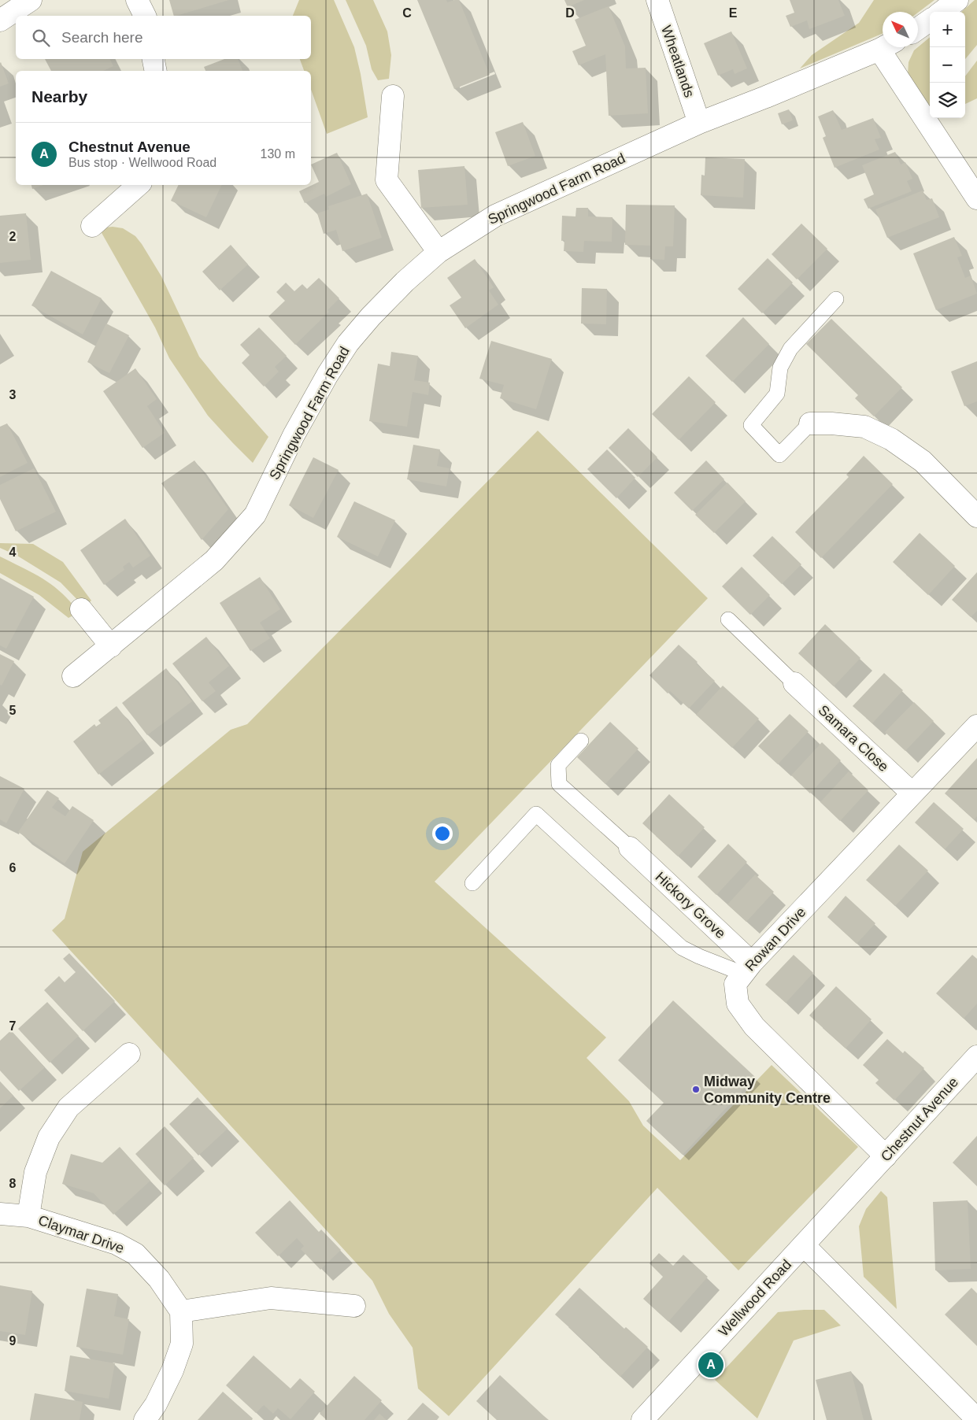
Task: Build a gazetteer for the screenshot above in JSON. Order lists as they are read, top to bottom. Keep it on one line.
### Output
{"streets":{"street":["Wheatlands","Springwood Farm Road","Samara Close","Hickory Grove","Rowan Drive","Chestnut Avenue","Claymar Drive","Wellwood Road"]},"crossings":[["Wheatlands","Springwood Farm Road"],["Samara Close","Rowan Drive"],["Hickory Grove","Rowan Drive"],["Rowan Drive","Chestnut Avenue"],["Chestnut Avenue","Wellwood Road"]],"places":["Midway Community Centre"],"north":"top left","page":{"map_buttons":["+","−"],"search":"Search here","heading":"Nearby","list":[{"mark":"A","name":"Chestnut Avenue","note":"Bus stop · Wellwood Road","value":"130 m"}],"pins":"A"},"grid":{"columns":["C","D","E"],"rows":["2","3","4","5","6","7","8","9"]}}
